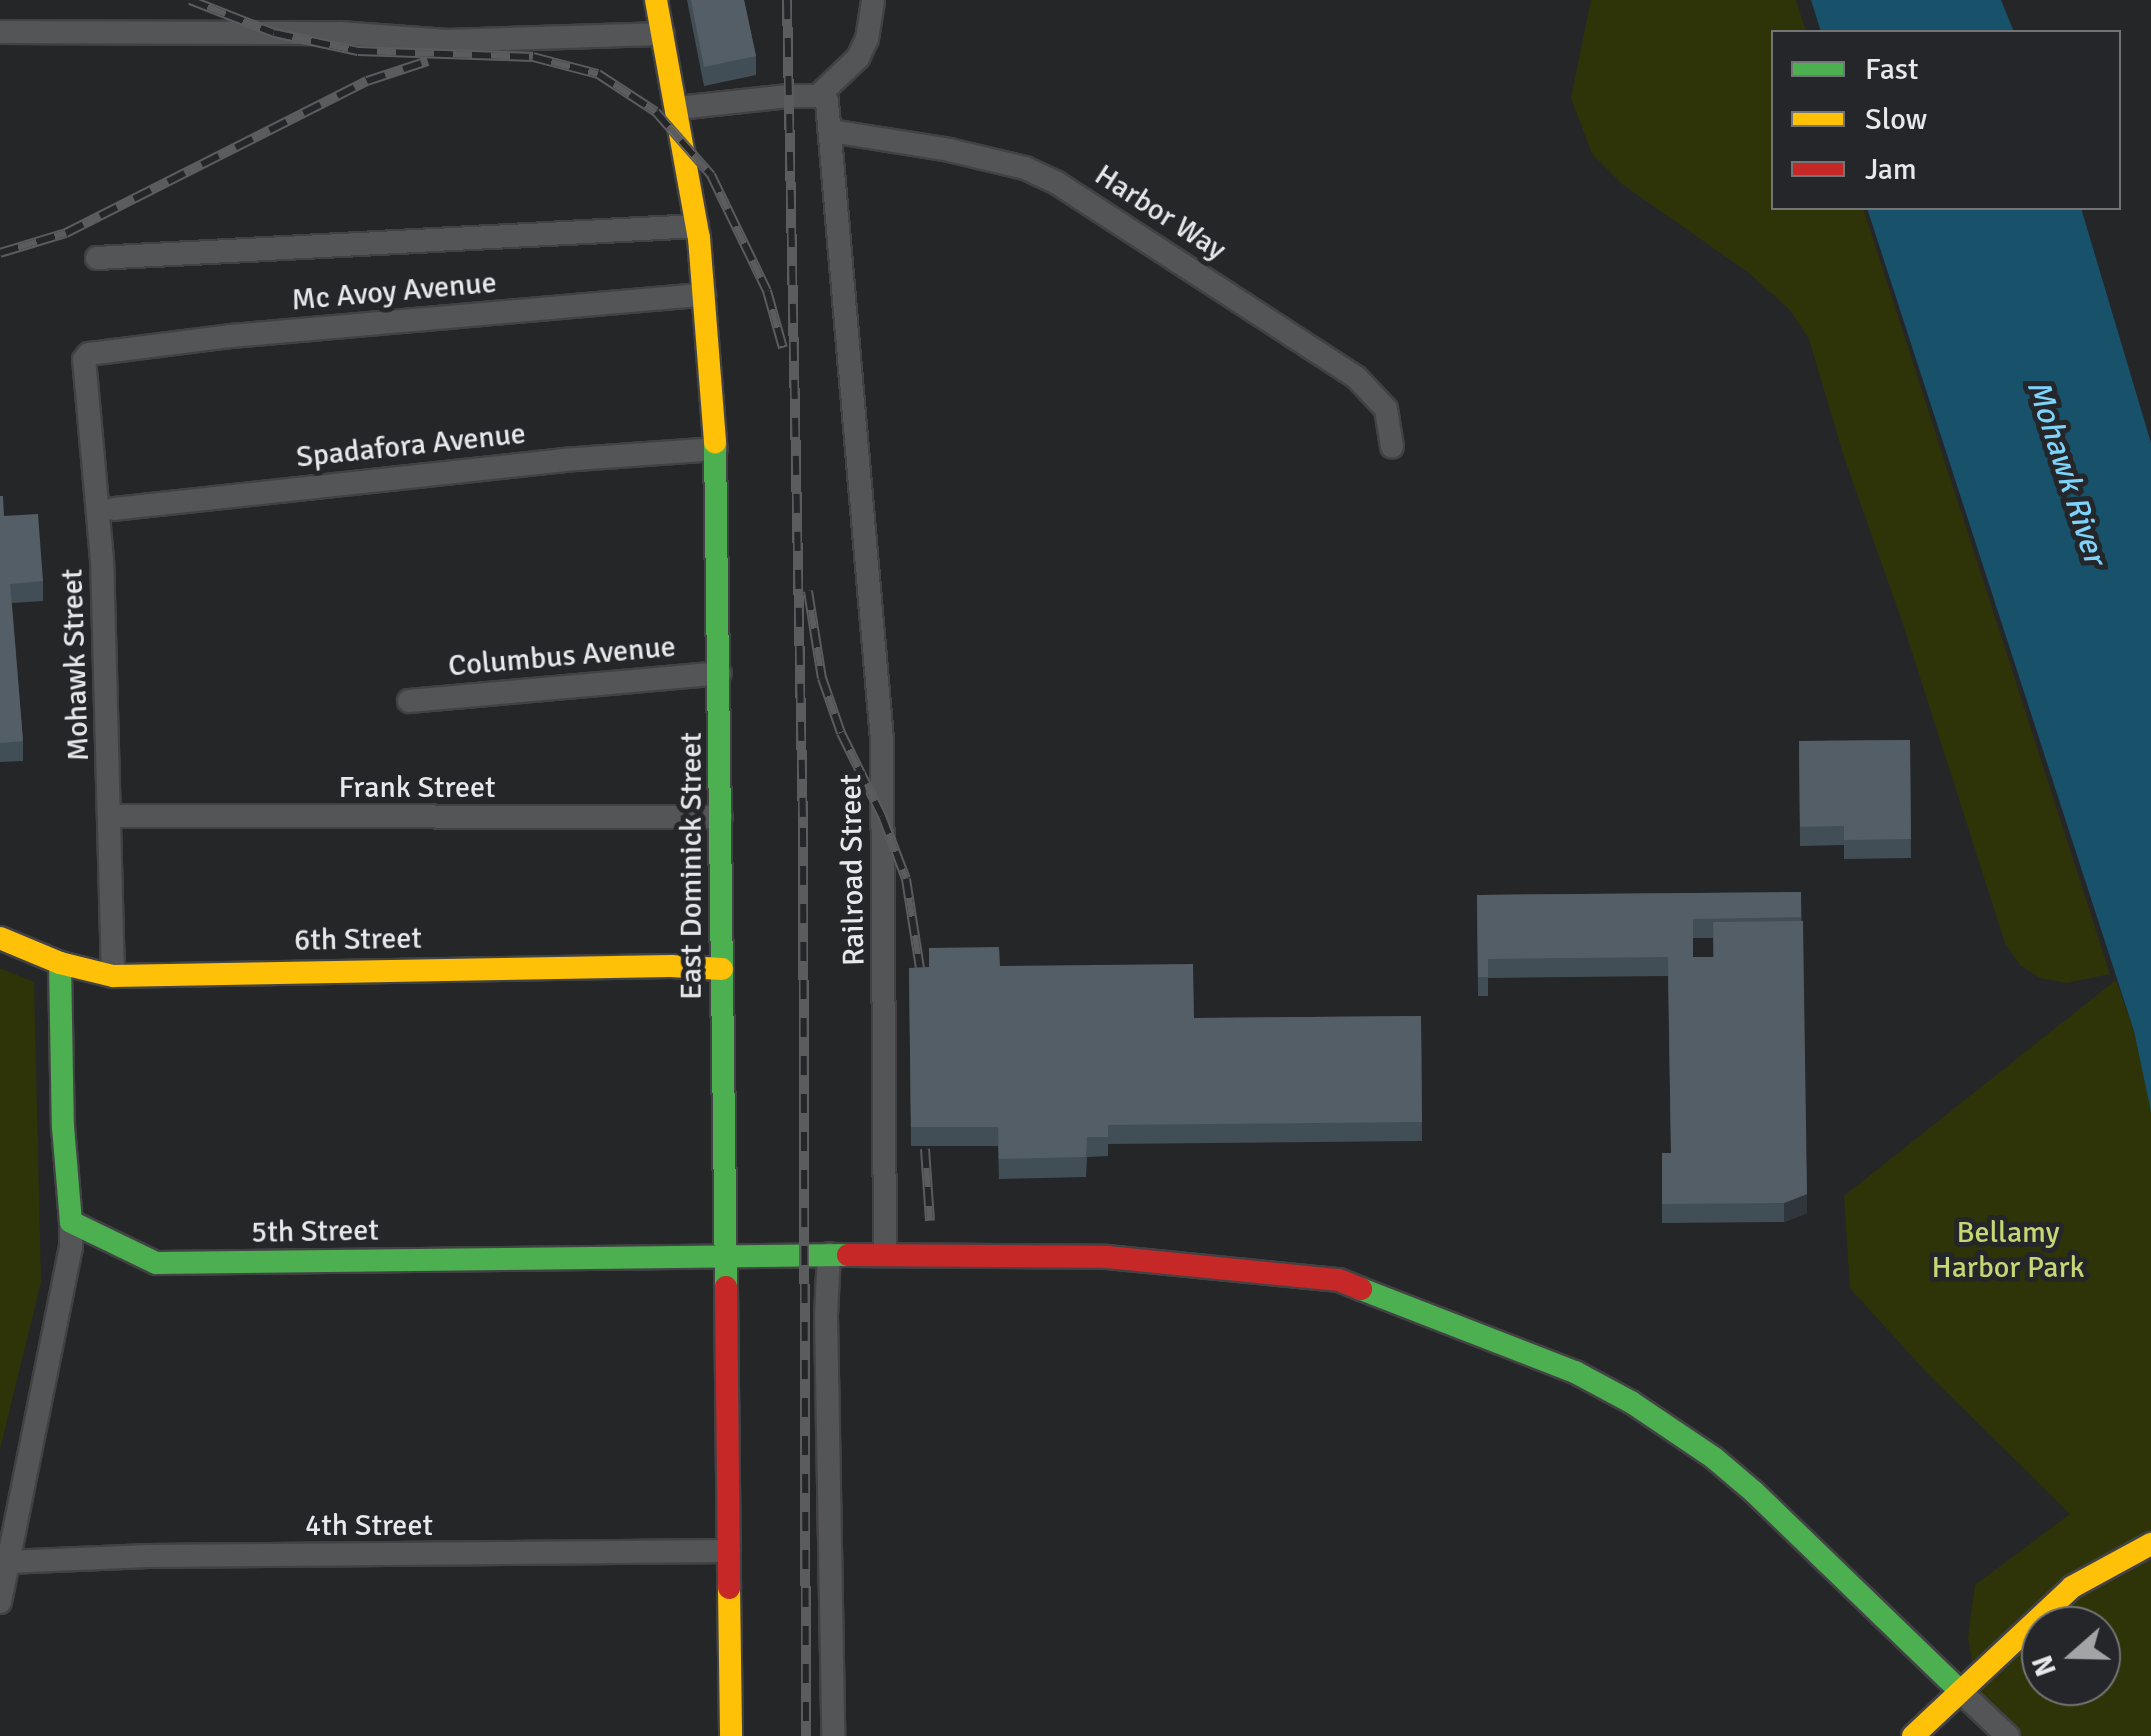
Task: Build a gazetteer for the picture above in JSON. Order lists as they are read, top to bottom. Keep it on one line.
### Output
{"streets":{"street":["Harbor Way","Mc Avoy Avenue","Spadafora Avenue","Columbus Avenue","Mohawk Street","Frank Street","East Dominick Street","Railroad Street","6th Street","5th Street","4th Street"]},"crossings":[["Harbor Way","Railroad Street"],["Mc Avoy Avenue","Mohawk Street"],["Mc Avoy Avenue","East Dominick Street"],["Spadafora Avenue","East Dominick Street"],["Columbus Avenue","East Dominick Street"],["Mohawk Street","Frank Street"],["Mohawk Street","6th Street"],["Frank Street","East Dominick Street"],["East Dominick Street","6th Street"],["East Dominick Street","5th Street"],["East Dominick Street","4th Street"]],"water":["Mohawk River"],"parks":["Bellamy Harbor Park"],"legend":["Fast","Slow","Jam"],"north":"left"}
